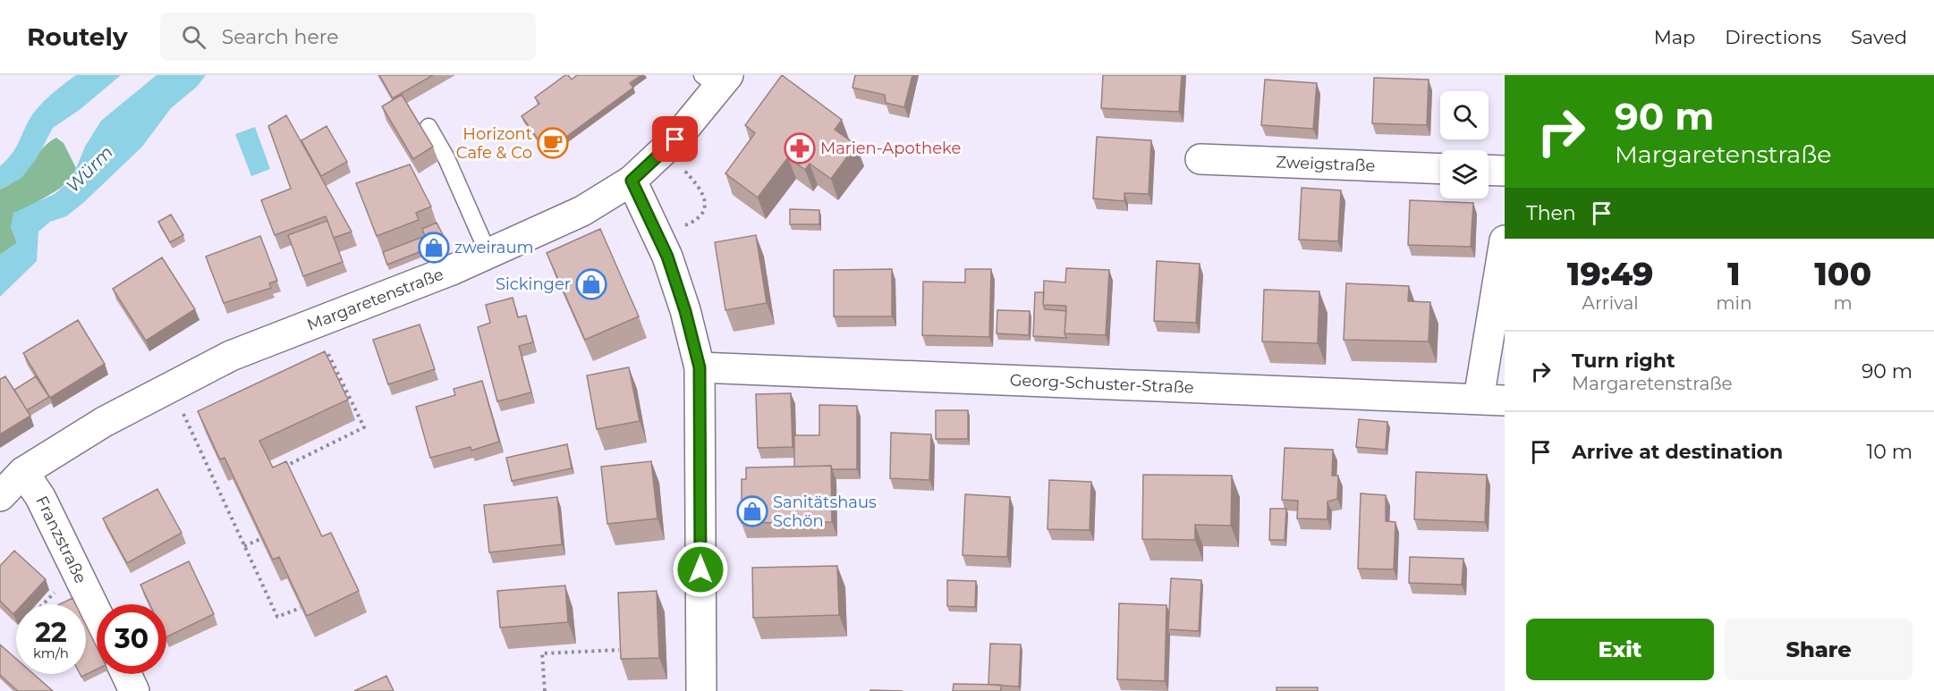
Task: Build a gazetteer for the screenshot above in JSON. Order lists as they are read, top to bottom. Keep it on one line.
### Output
{"streets":{"street":["Zweigstraße","Margaretenstraße","Georg-Schuster-Straße","Franzstraße"]},"crossings":[["Margaretenstraße","Franzstraße"]],"water":["Würm"],"places":{"cafe":["Horizont Cafe & Co"],"pharmacy":["Marien-Apotheke"],"shop":["zweiraum","Sickinger","Sanitätshaus Schön"]},"page":{"header":"Routely","search":"Search here","nav":["Map","Directions","Saved"],"turn":["90 m","Margaretenstraße"],"then":"Then","eta":["19:49","Arrival","1","min","100","m"],"list":[{"name":"Turn right","note":"Margaretenstraße","value":"90 m"},{"name":"Arrive at destination","value":"10 m"}],"speed":"22 km/h","limit":"30","buttons":["Exit","Share"]}}
